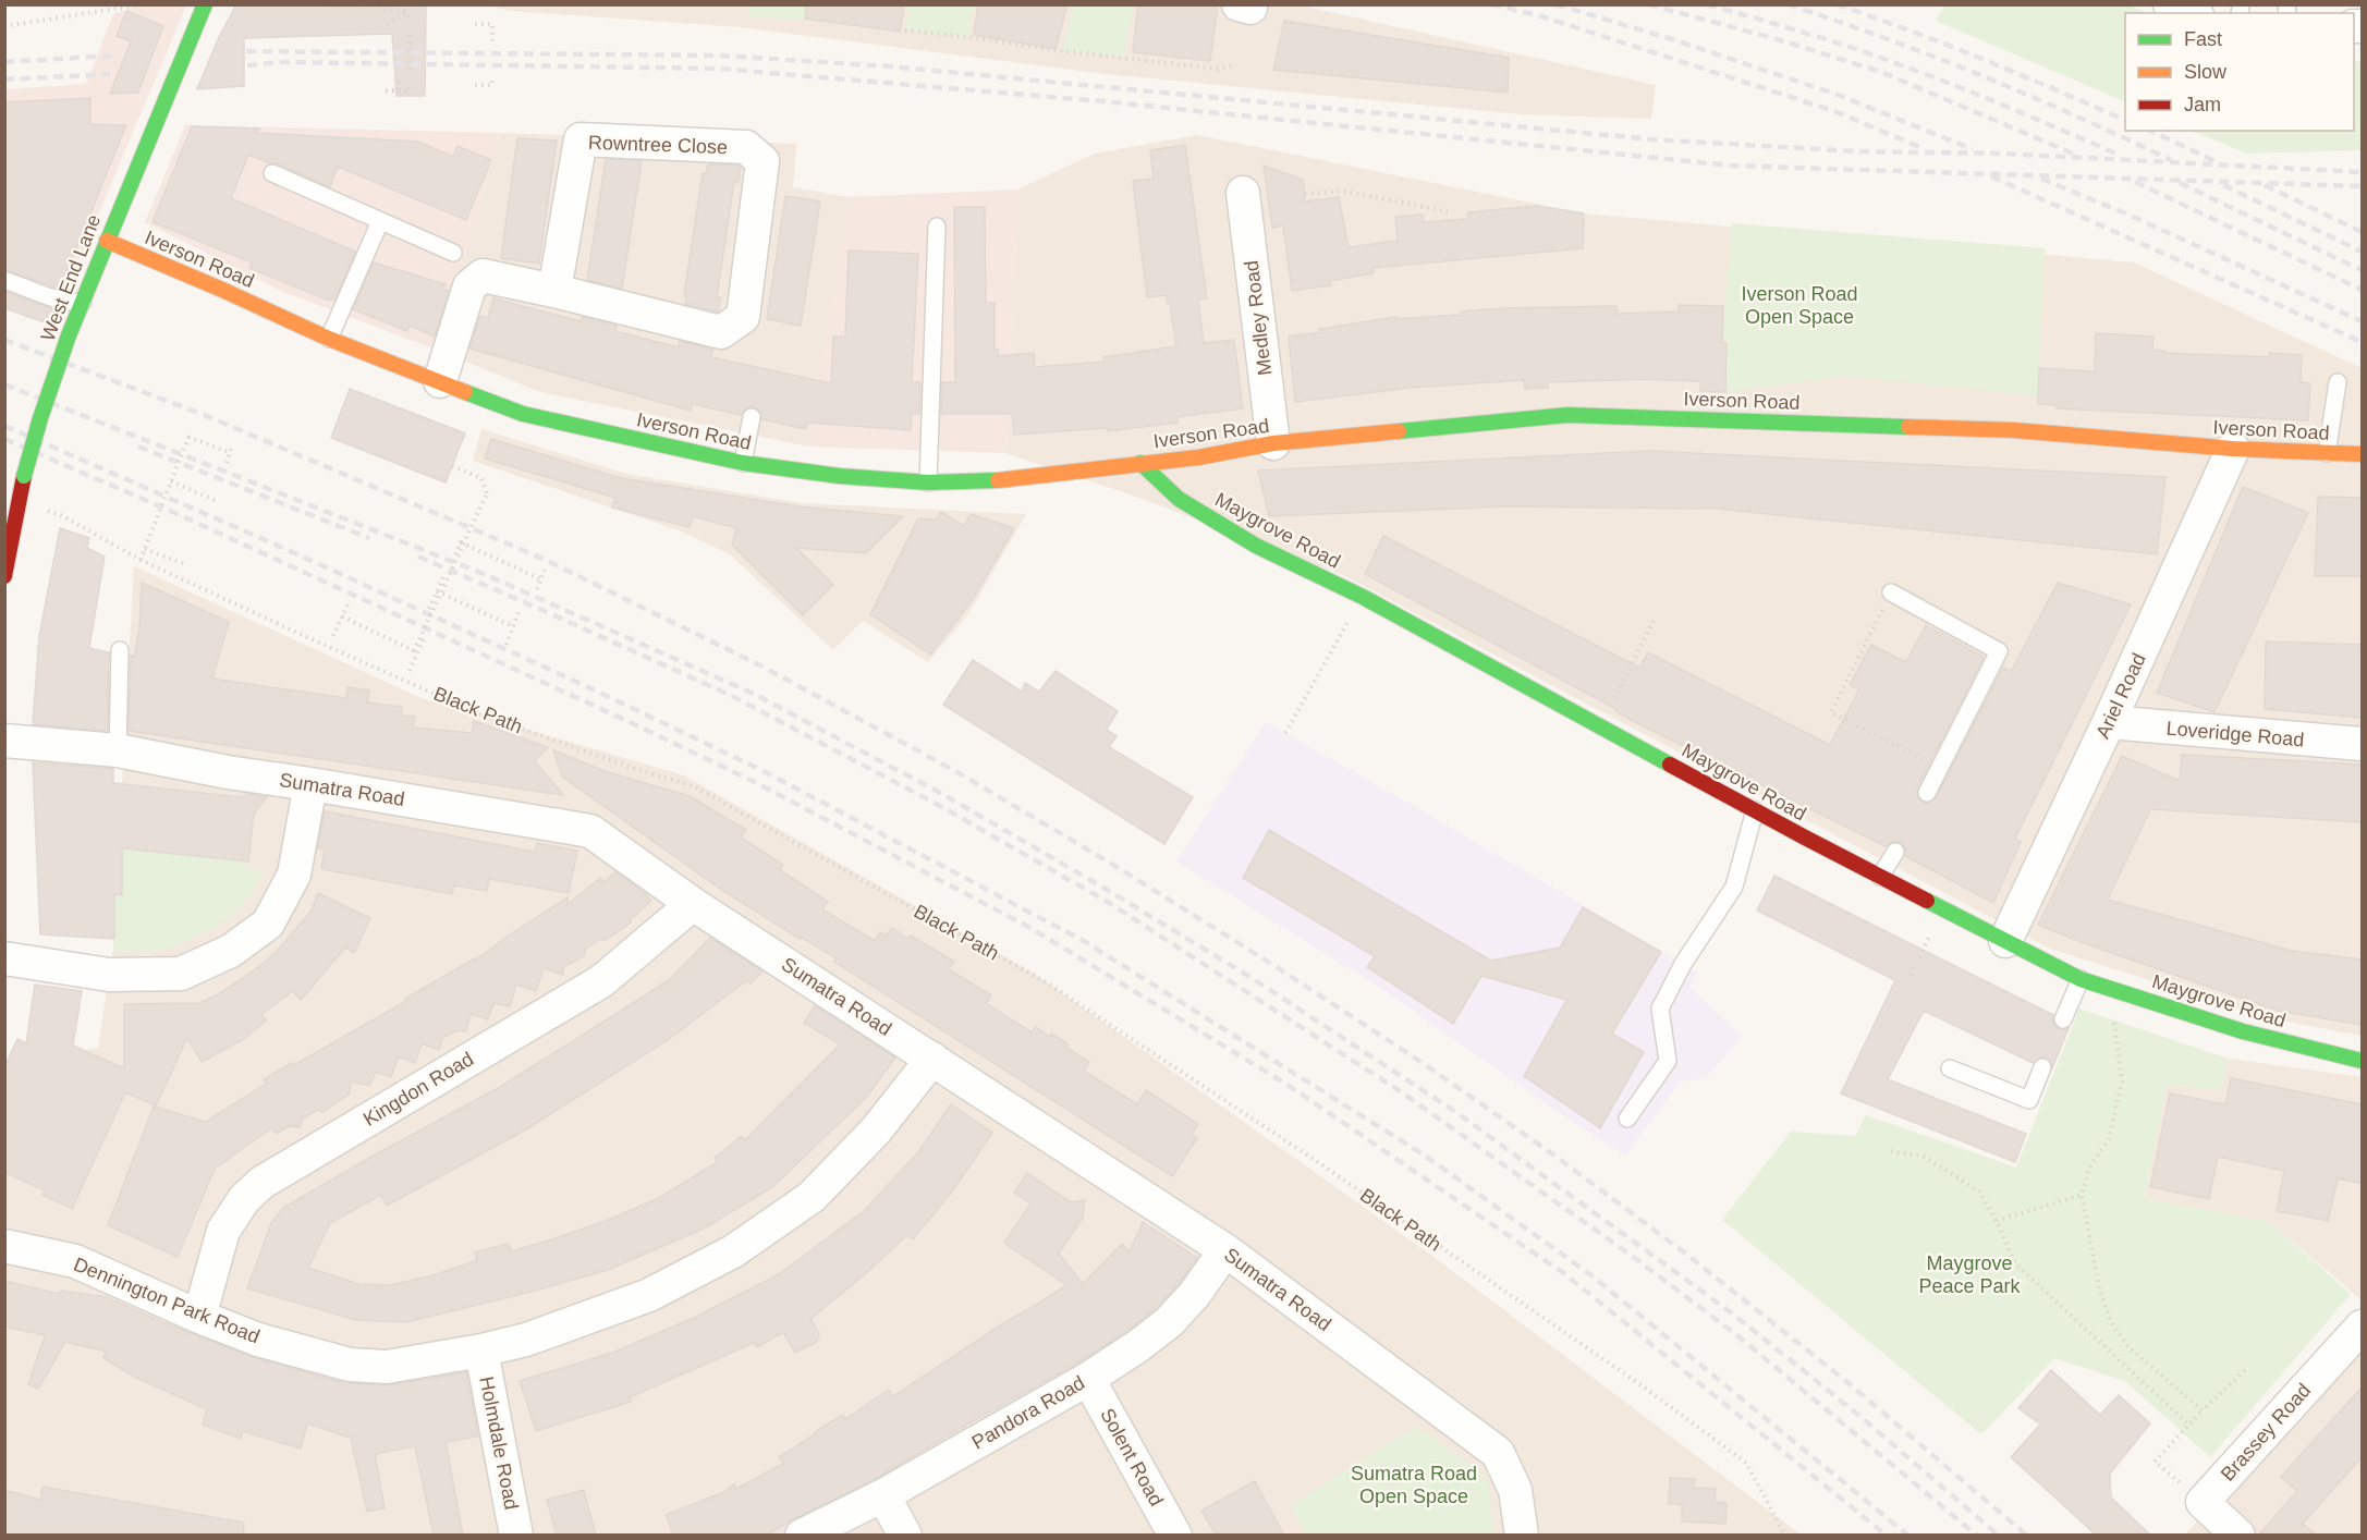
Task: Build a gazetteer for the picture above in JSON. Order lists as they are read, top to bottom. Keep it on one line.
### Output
{"streets":{"main road":["Iverson Road","West End Lane","Maygrove Road"],"street":["Rowntree Close","Medley Road","Ariel Road","Loveridge Road","Sumatra Road","Kingdon Road","Dennington Park Road","Pandora Road","Brassey Road","Holmdale Road","Solent Road"],"path":["Black Path"]},"crossings":[["Rowntree Close","Iverson Road"],["Iverson Road","West End Lane"],["Iverson Road","Medley Road"],["Iverson Road","Maygrove Road"],["Iverson Road","Ariel Road"],["West End Lane","Black Path"],["Maygrove Road","Ariel Road"],["Ariel Road","Loveridge Road"],["Sumatra Road","Kingdon Road"],["Sumatra Road","Dennington Park Road"],["Sumatra Road","Pandora Road"],["Kingdon Road","Dennington Park Road"],["Dennington Park Road","Holmdale Road"],["Pandora Road","Solent Road"]],"parks":["Iverson Road Open Space","Maygrove Peace Park","Sumatra Road Open Space"],"legend":["Fast","Slow","Jam"]}
